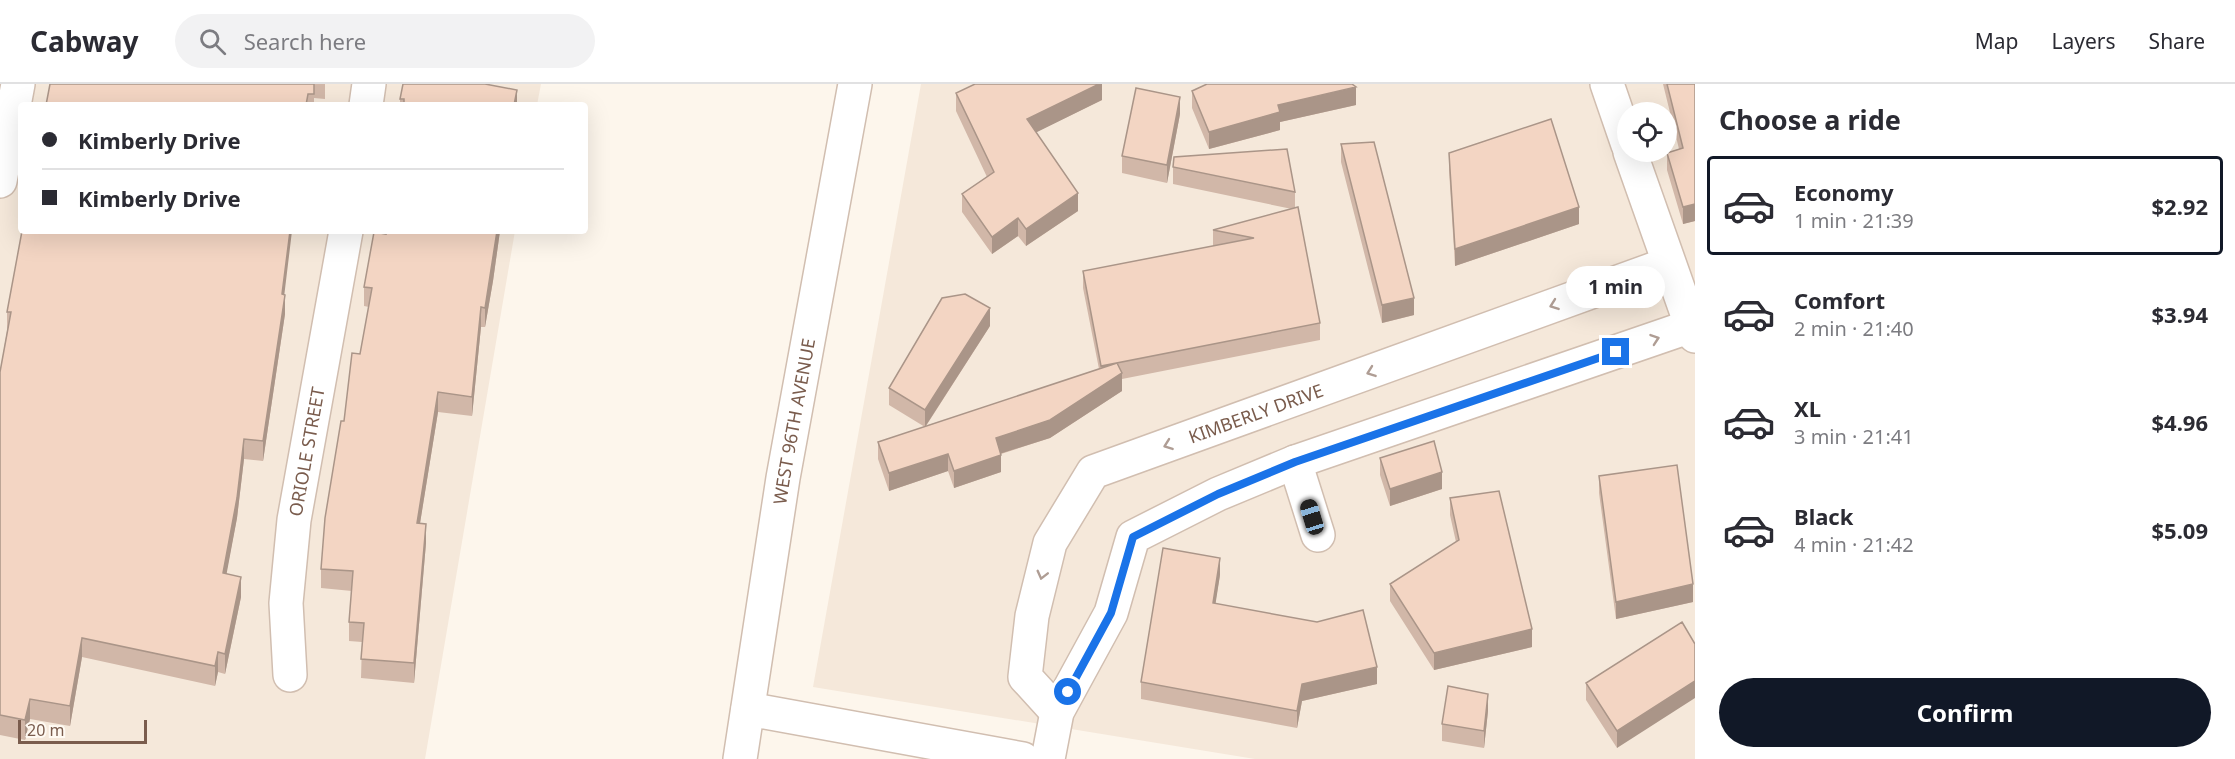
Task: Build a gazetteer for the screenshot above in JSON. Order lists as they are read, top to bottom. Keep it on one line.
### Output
{"streets":{"street":["KIMBERLY DRIVE","WEST 96TH AVENUE","ORIOLE STREET"]},"scale_bar":"20 m","page":{"header":"Cabway","search":"Search here","nav":["Map","Layers","Share"],"heading":"Choose a ride","banner":["Kimberly Drive","Kimberly Drive"],"list":[{"name":"Economy","note":"1 min · 21:39","value":"$2.92"},{"name":"Comfort","note":"2 min · 21:40","value":"$3.94"},{"name":"XL","note":"3 min · 21:41","value":"$4.96"},{"name":"Black","note":"4 min · 21:42","value":"$5.09"}],"bubble":"1 min","buttons":"Confirm","scale":"20 m"}}
